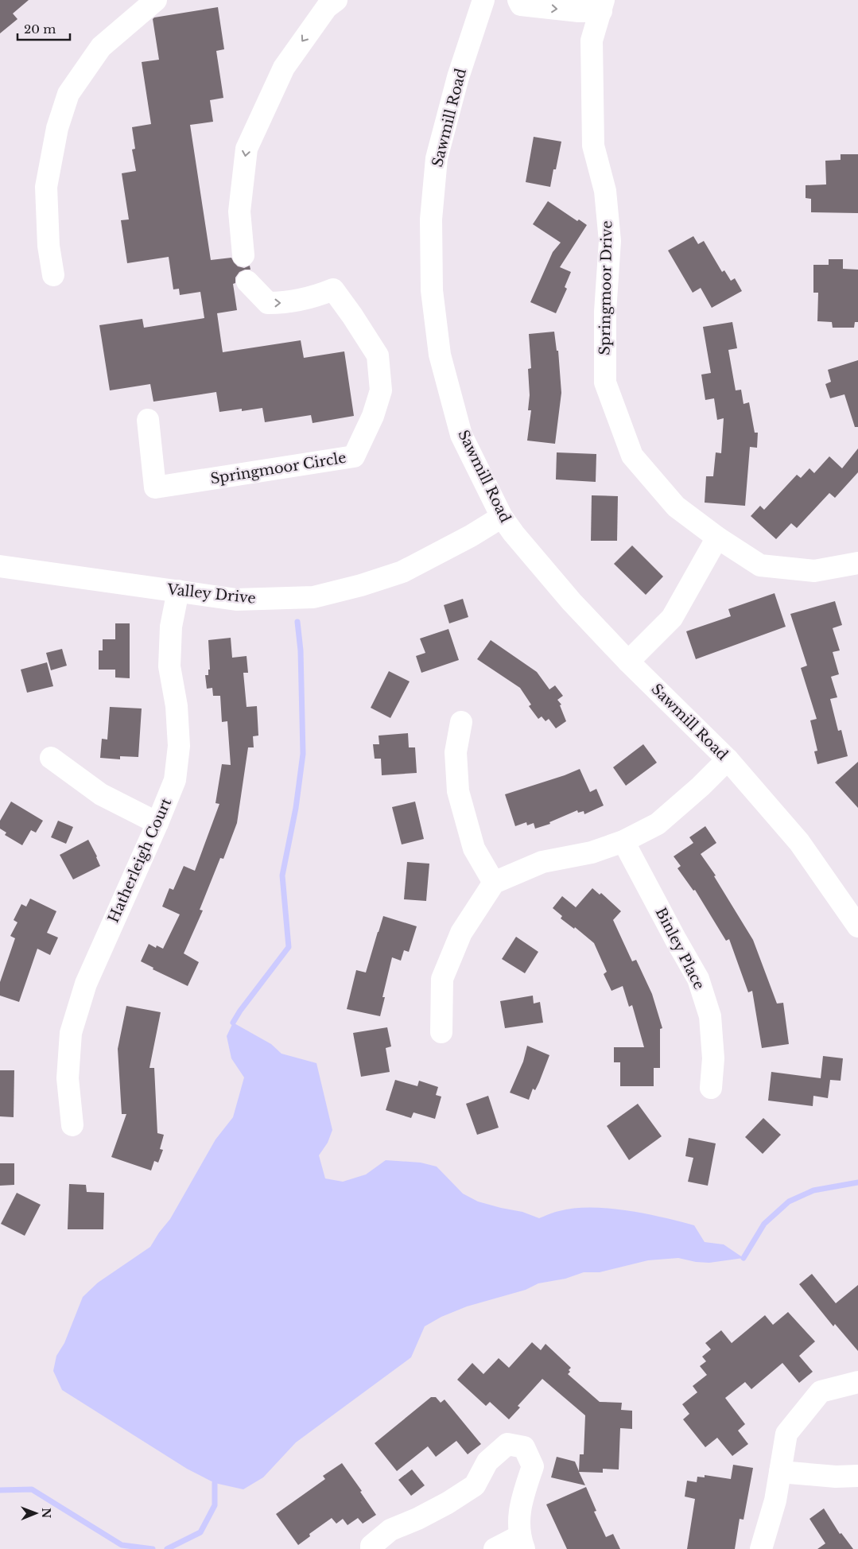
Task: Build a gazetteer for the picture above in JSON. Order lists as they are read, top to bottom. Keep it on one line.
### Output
{"streets":{"street":["Sawmill Road","Springmoor Drive","Springmoor Circle","Valley Drive","Hatherleigh Court","Binley Place"]},"crossings":[["Sawmill Road","Valley Drive"],["Valley Drive","Hatherleigh Court"]],"scale_bar":"20 m","north":"right"}
